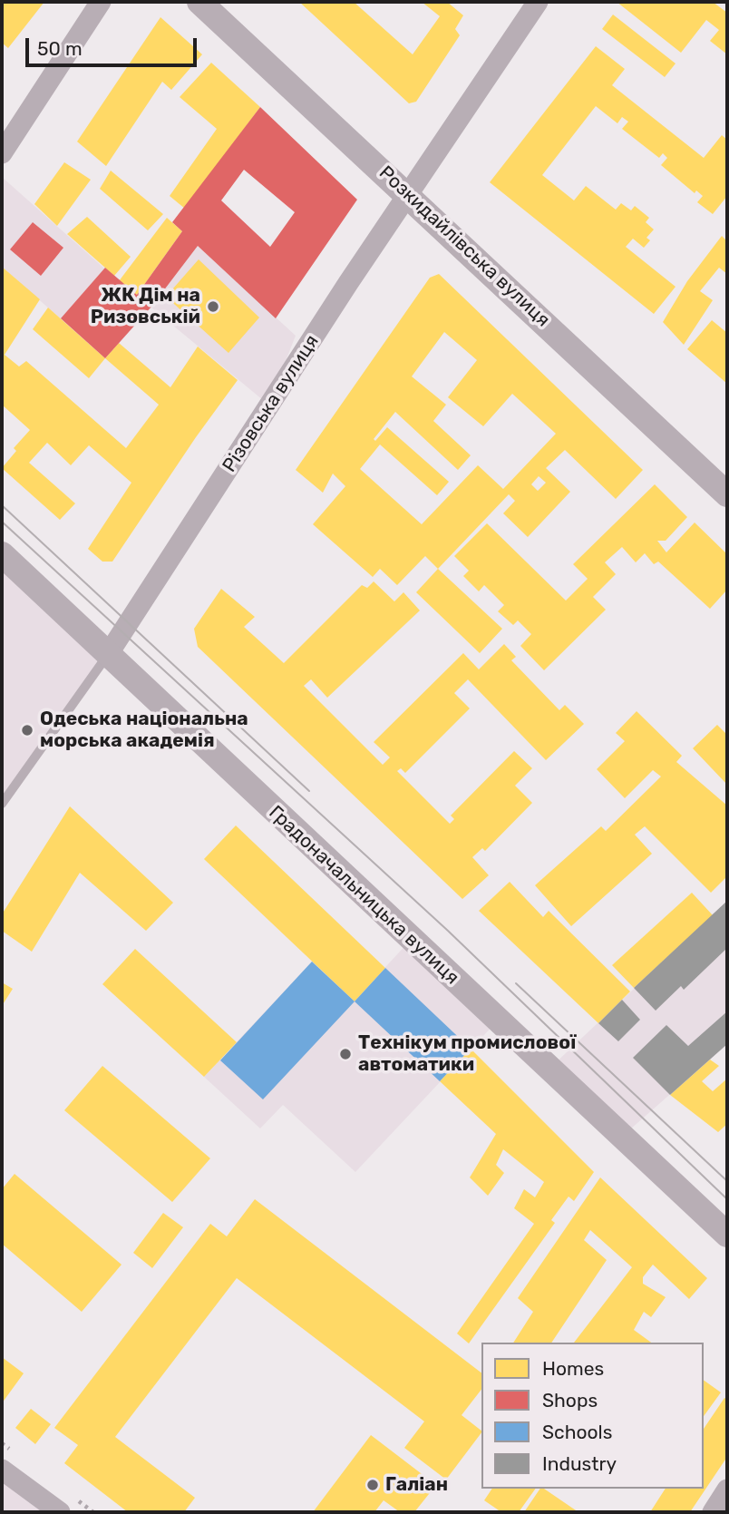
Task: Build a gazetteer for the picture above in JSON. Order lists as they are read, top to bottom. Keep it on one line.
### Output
{"streets":{"street":["Розкидайлівська вулиця","Різовська вулиця","Градоначальницька вулиця"]},"crossings":[["Розкидайлівська вулиця","Різовська вулиця"],["Різовська вулиця","Градоначальницька вулиця"]],"places":["ЖК Дім на Ризовській","Одеська національна морська академія","Технікум промислової автоматики","Галіан"],"legend":["Homes","Shops","Schools","Industry"],"scale_bar":"50 m"}
